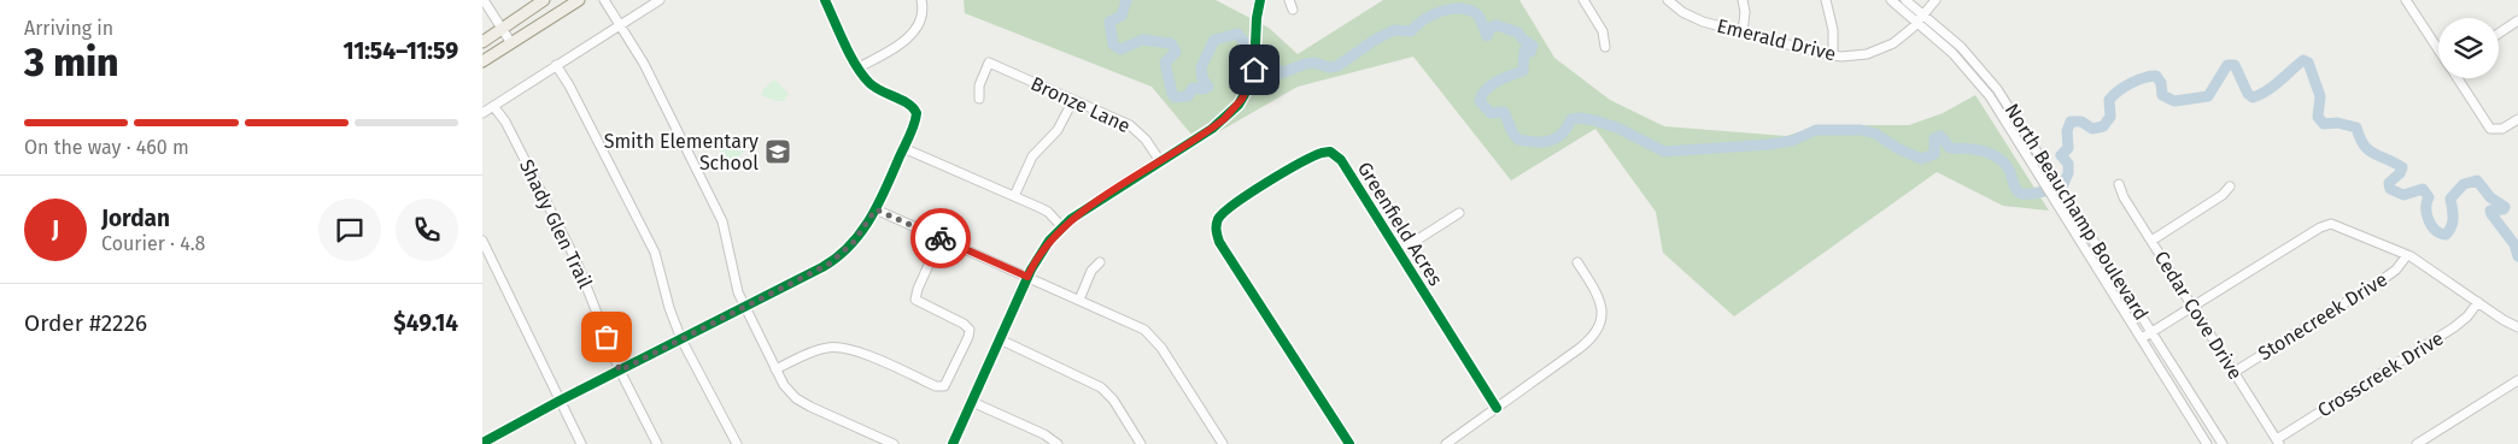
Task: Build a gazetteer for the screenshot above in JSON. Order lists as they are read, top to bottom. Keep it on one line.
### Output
{"streets":{"street":["Emerald Drive","Bronze Lane","North Beauchamp Boulevard","Shady Glen Trail","Greenfield Acres","Cedar Cove Drive","Stonecreek Drive","Crosscreek Drive"]},"crossings":[["Emerald Drive","North Beauchamp Boulevard"],["Cedar Cove Drive","Stonecreek Drive"],["Cedar Cove Drive","Crosscreek Drive"]],"places":{"school or university":["Smith Elementary School"]},"page":{"heading":["3 min","Arriving in","11:54–11:59"],"panel":["Jordan","Courier · 4.8","Order #2226","$49.14"],"bar":"On the way · 460 m","round":"J"}}
